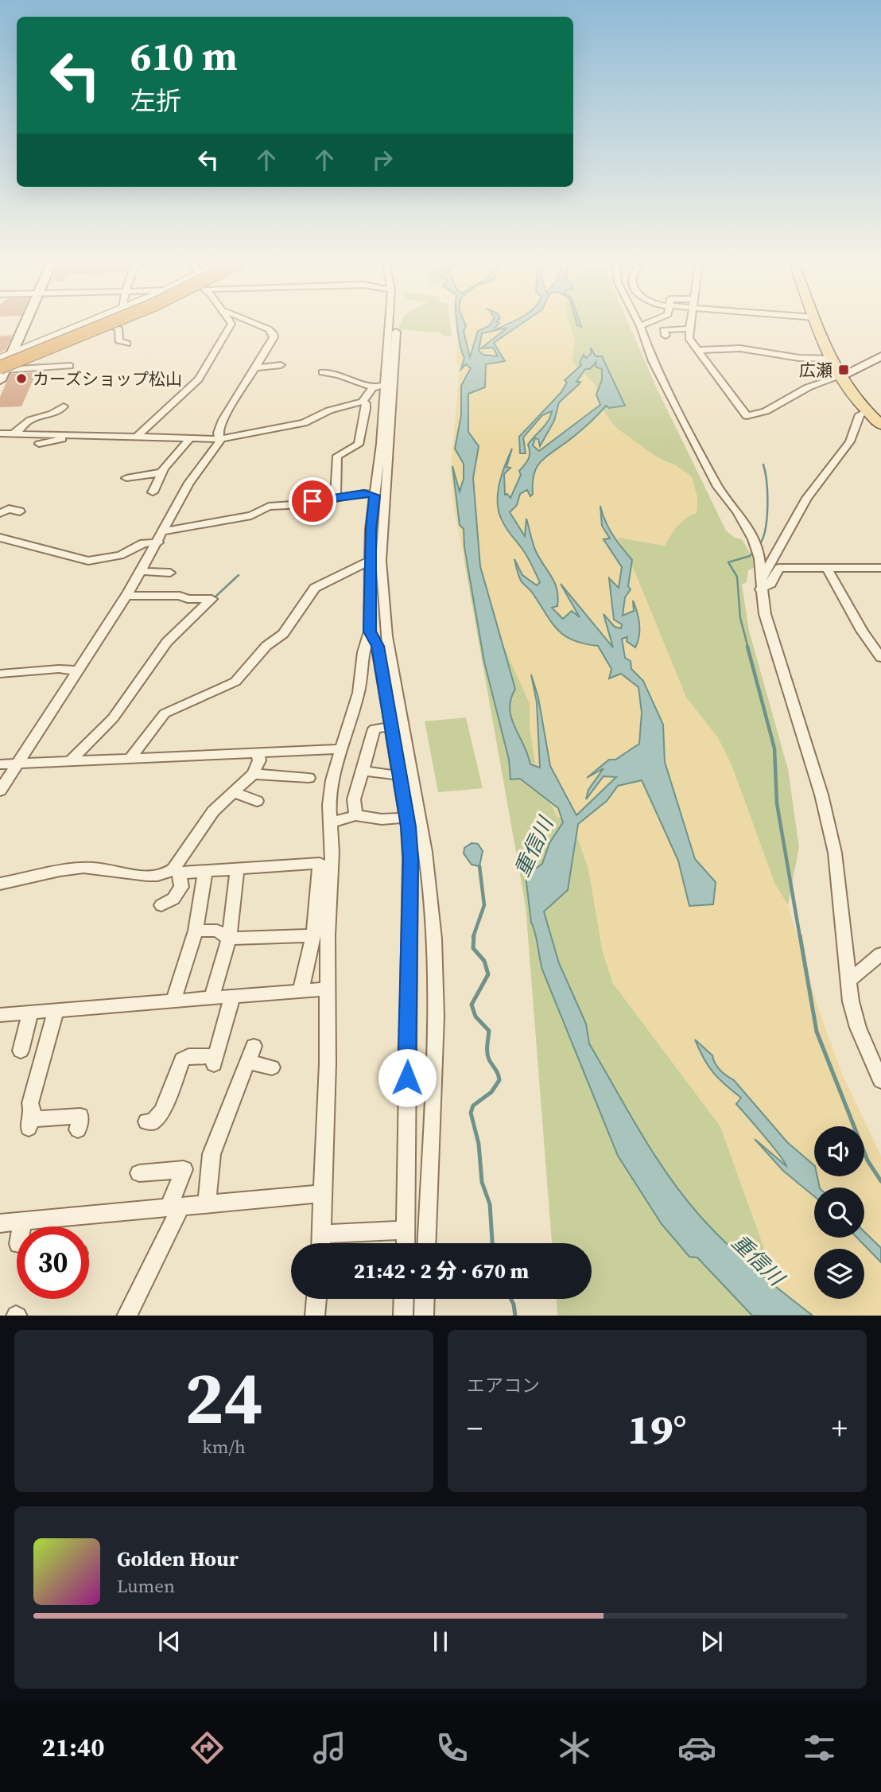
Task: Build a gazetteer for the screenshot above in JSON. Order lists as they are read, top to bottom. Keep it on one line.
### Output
{"water":["重信川"],"places":{"transit":["広瀬"],"other":["カーズショップ松山"]},"page":{"turn":["610 m","左折"],"limit":"30","trip":"21:42 · 2 分 · 670 m","tile":[["24","km/h"],"エアコン"],"heat":["−","19°","+"],"song":["Golden Hour","Lumen"],"tabs":"21:40"}}
